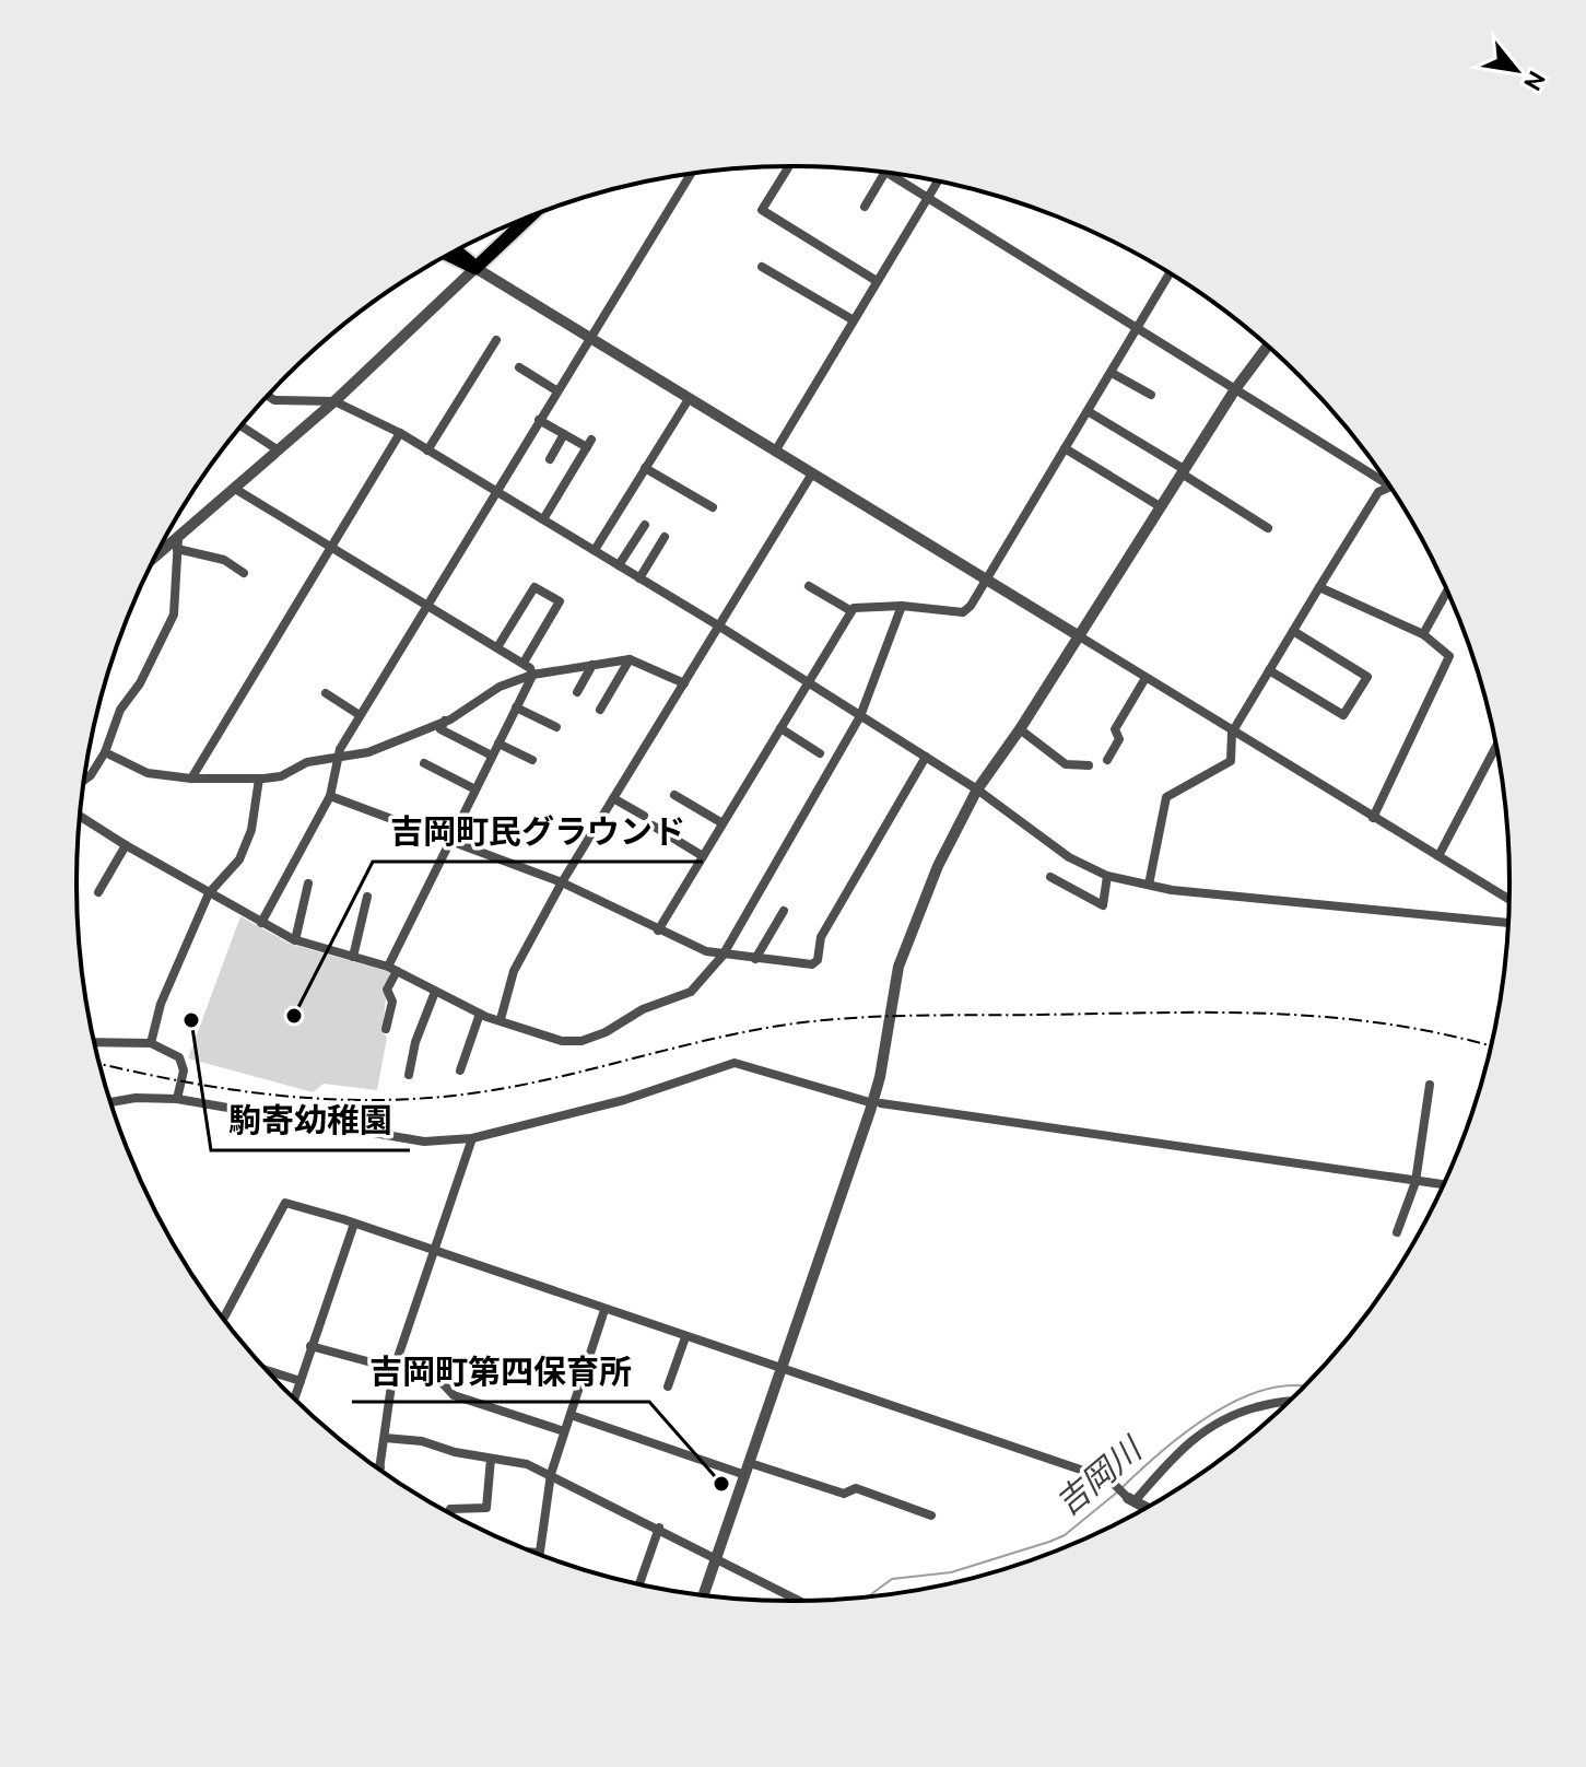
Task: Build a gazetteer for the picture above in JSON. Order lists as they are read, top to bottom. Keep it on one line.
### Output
{"water":["吉岡川"],"places":["吉岡町民グラウンド","駒寄幼稚園","吉岡町第四保育所"],"north":"bottom right"}
